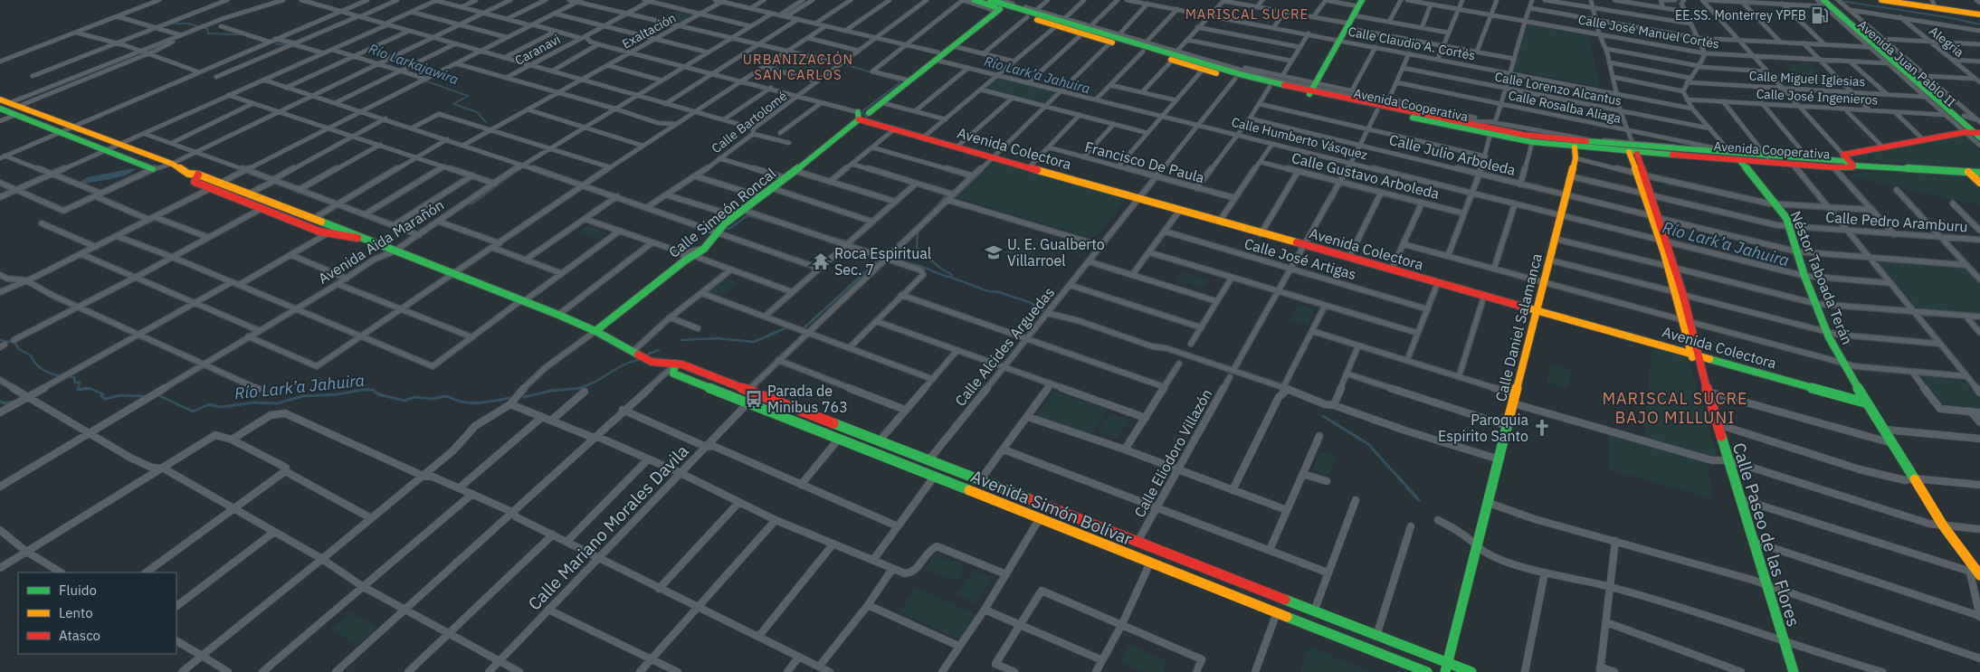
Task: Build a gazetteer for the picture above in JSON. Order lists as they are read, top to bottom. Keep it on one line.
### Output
{"streets":{"main road":["Avenida Juan Pablo II","Avenida Cooperativa","Avenida Colectora","Calle Simeón Roncal","Néstor Taboada Terán","Calle Daniel Salamanca","Avenida Simón Bolívar","Calle Paseo de las Flores"],"street":["Exaltación","Calle José Manuel Cortés","Alegría","Calle Claudio A. Cortés","Caranavi","Calle Miguel Iglesias","Calle Lorenzo Alcantus","Calle José Ingenieros","Calle Rosalba Aliaga","Calle Bartolomé","Calle Humberto Vásquez","Calle Julio Arboleda","Francisco De Paula","Calle Gustavo Arboleda","Calle Pedro Aramburu","Avenida Aida Marañón","Calle José Artigas","Calle Alcides Arguedas","Calle Eliodoro Villazón","Calle Mariano Morales Davila"]},"crossings":[["Exaltación","Calle Humberto Vásquez"],["Calle José Manuel Cortés","Avenida Juan Pablo II"],["Avenida Juan Pablo II","Calle Miguel Iglesias"],["Avenida Juan Pablo II","Calle José Ingenieros"],["Avenida Cooperativa","Calle Rosalba Aliaga"],["Avenida Cooperativa","Néstor Taboada Terán"],["Avenida Cooperativa","Calle Daniel Salamanca"],["Avenida Cooperativa","Calle Alcides Arguedas"],["Avenida Cooperativa","Calle Paseo de las Flores"],["Calle Bartolomé","Calle Humberto Vásquez"],["Calle Humberto Vásquez","Avenida Aida Marañón"],["Calle Humberto Vásquez","Néstor Taboada Terán"],["Calle Humberto Vásquez","Calle Daniel Salamanca"],["Calle Humberto Vásquez","Calle Alcides Arguedas"],["Calle Humberto Vásquez","Calle Paseo de las Flores"],["Avenida Colectora","Calle Simeón Roncal"],["Avenida Colectora","Néstor Taboada Terán"],["Avenida Colectora","Calle Daniel Salamanca"],["Avenida Colectora","Calle Alcides Arguedas"],["Avenida Colectora","Calle Paseo de las Flores"],["Calle Julio Arboleda","Néstor Taboada Terán"],["Calle Julio Arboleda","Calle Daniel Salamanca"],["Calle Julio Arboleda","Calle Paseo de las Flores"],["Francisco De Paula","Calle Alcides Arguedas"],["Calle Simeón Roncal","Avenida Simón Bolívar"],["Calle Pedro Aramburu","Néstor Taboada Terán"],["Calle Pedro Aramburu","Calle Daniel Salamanca"],["Calle Pedro Aramburu","Calle Paseo de las Flores"],["Avenida Aida Marañón","Avenida Simón Bolívar"],["Calle Daniel Salamanca","Avenida Simón Bolívar"],["Calle Alcides Arguedas","Avenida Simón Bolívar"],["Calle Eliodoro Villazón","Avenida Simón Bolívar"],["Avenida Simón Bolívar","Calle Mariano Morales Davila"]],"districts":["MARISCAL SUCRE","URBANIZACIÓN SAN CARLOS","MARISCAL SUCRE BAJO MILLUNI"],"water":["Río Larkajawira","Río Lark’a Jahuira"],"places":{"fuel station":["EE.SS. Monterrey YPFB"],"school or university":["U. E. Gualberto Villarroel"],"temple":["Roca Espiritual Sec. 7"],"bus stop":["Parada de Minibus 763"],"church":["Paroquia Espirito Santo"]},"legend":["Fluido","Lento","Atasco"]}
